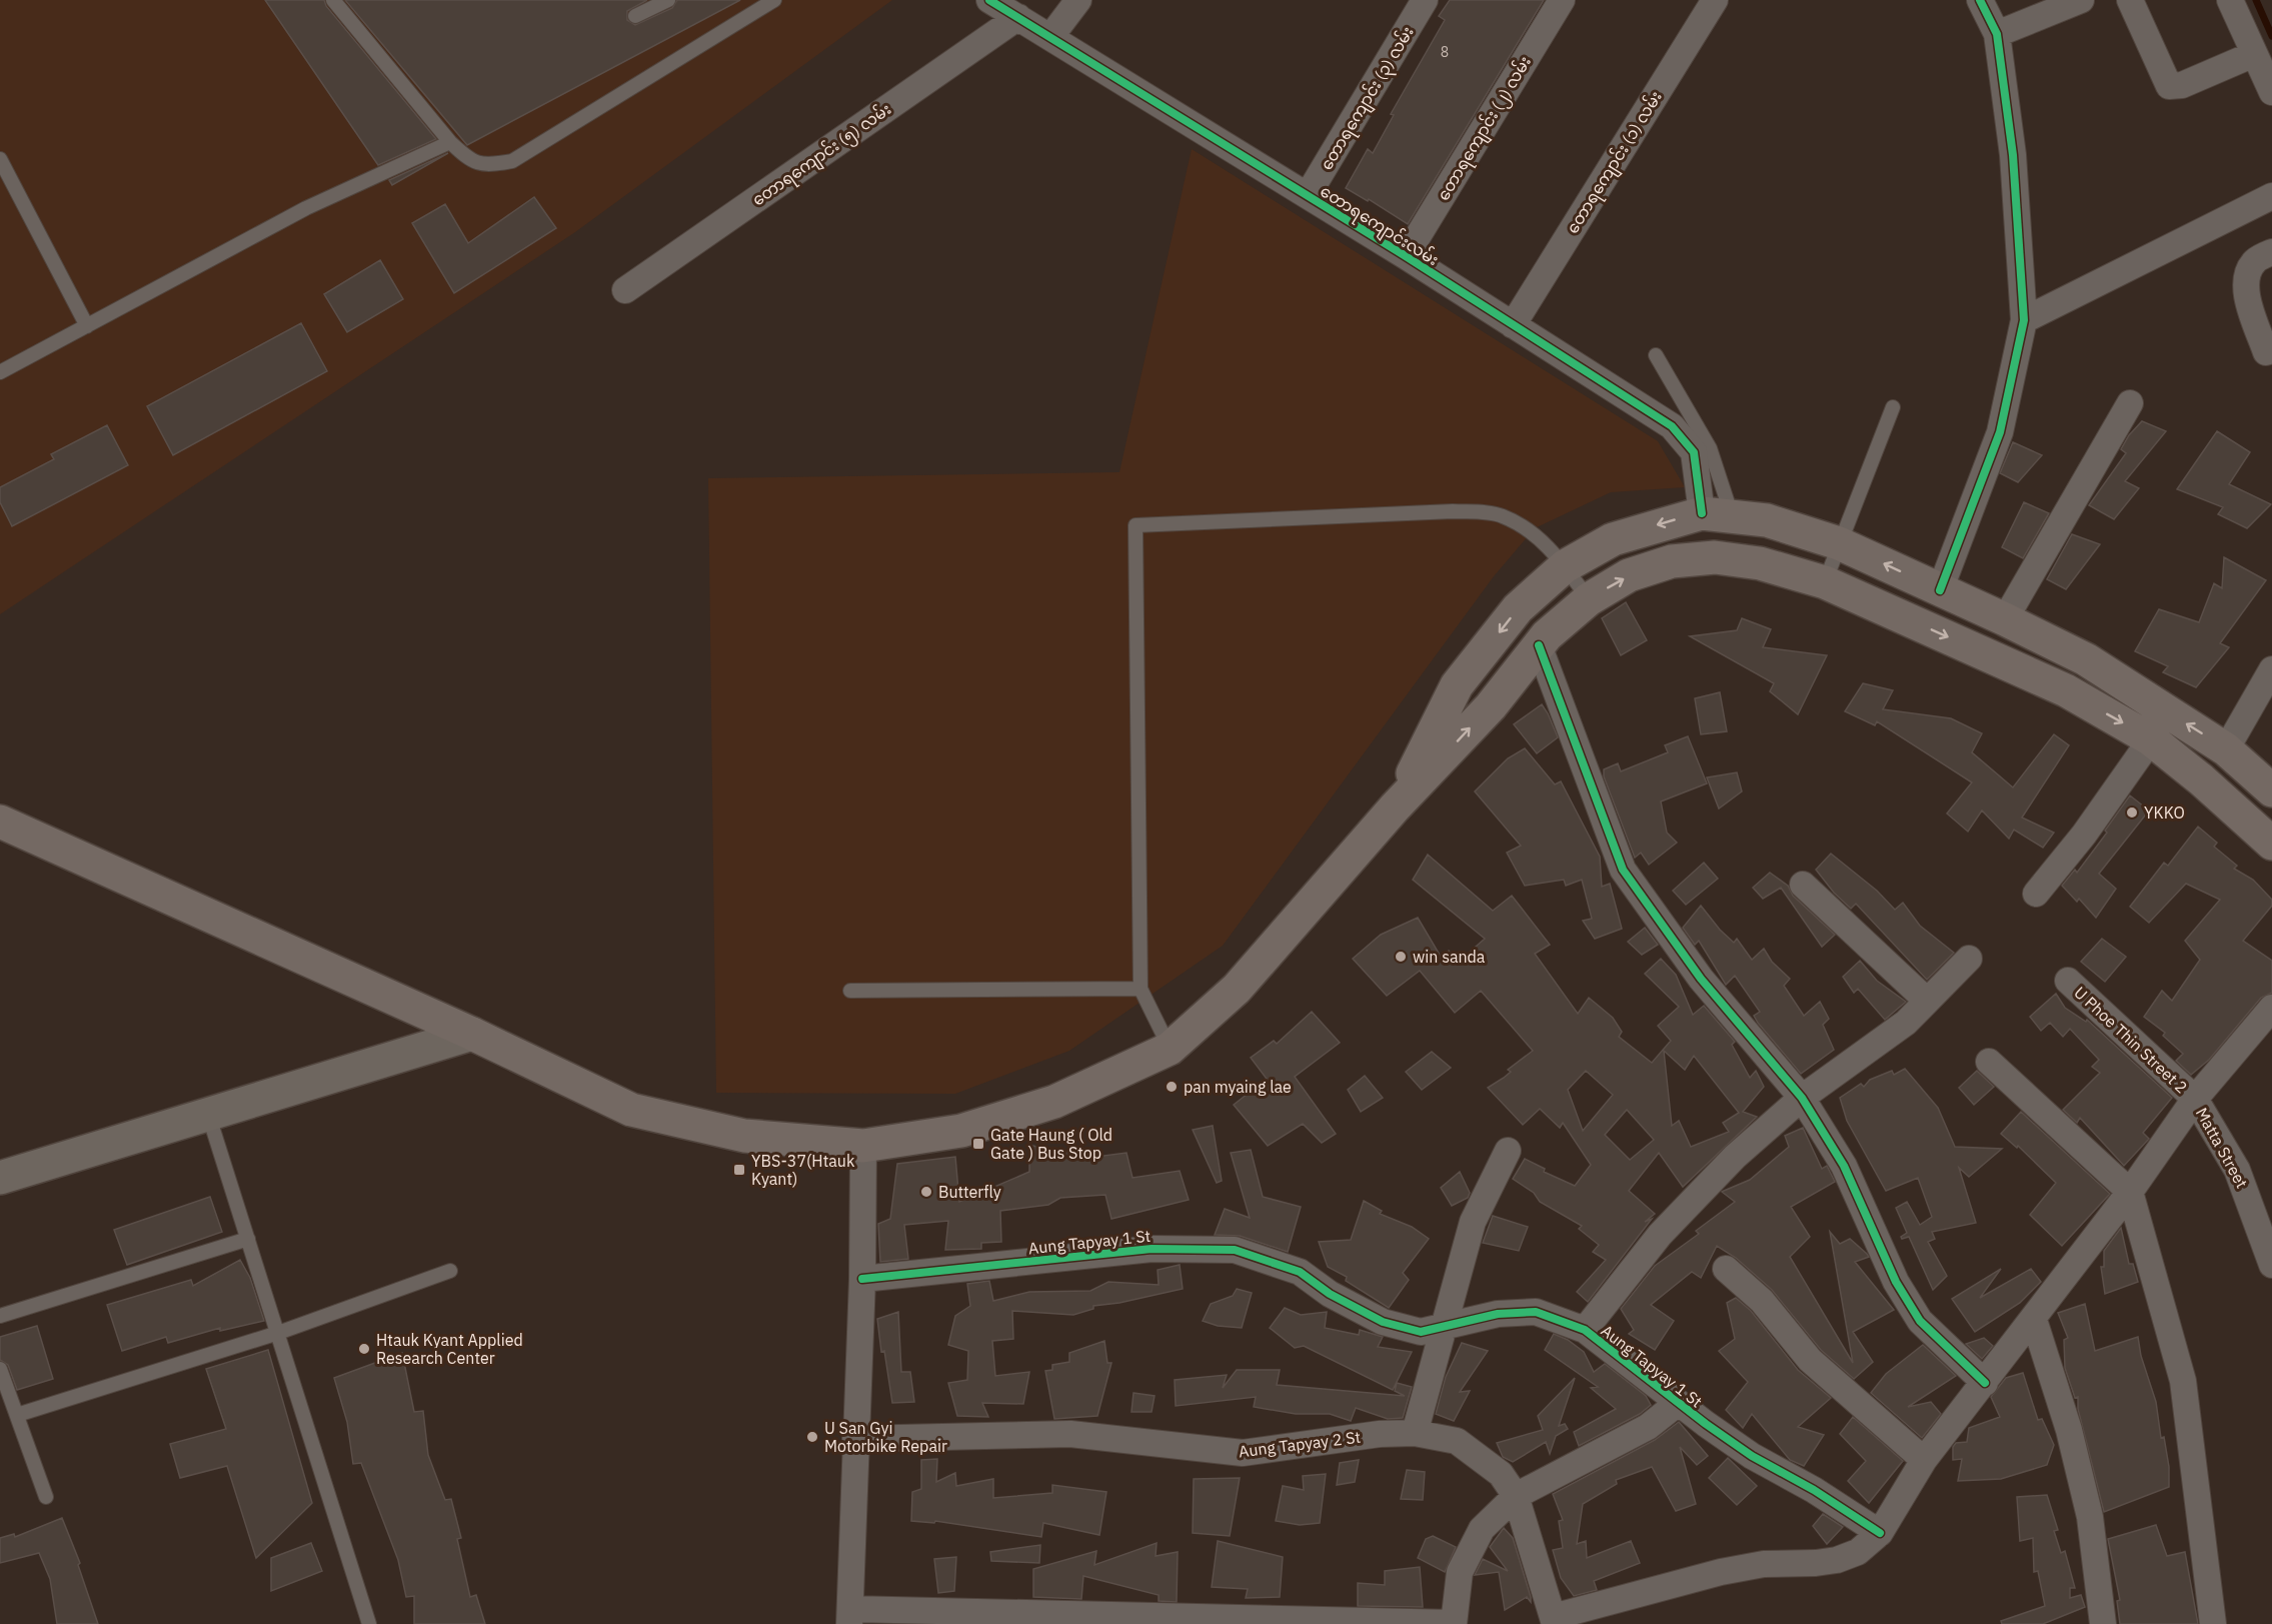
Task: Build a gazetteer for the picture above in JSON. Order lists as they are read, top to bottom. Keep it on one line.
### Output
{"streets":{"street":["တောရကျောင်း (၃) လမ်း","တောရကျောင်း (၂) လမ်း","တောရကျောင်း (၅) လမ်း","တောရကျောင်း (၁) လမ်း","တောရကျောင်းလမ်း","U Phoe Thin Street 2","Matta Street","Aung Tapyay 1 St","Aung Tapyay 2 St"]},"crossings":[["တောရကျောင်း (၃) လမ်း","တောရကျောင်းလမ်း"],["တောရကျောင်း (၂) လမ်း","တောရကျောင်းလမ်း"],["တောရကျောင်း (၅) လမ်း","တောရကျောင်းလမ်း"],["တောရကျောင်း (၁) လမ်း","တောရကျောင်းလမ်း"],["U Phoe Thin Street 2","Matta Street"]],"places":{"other":["YKKO","win sanda","pan myaing lae","Butterfly","Htauk Kyant Applied Research Center","U San Gyi Motorbike Repair"],"transit":["Gate Haung ( Old Gate ) Bus Stop","YBS-37(Htauk Kyant)"]},"house_numbers":["8"]}
